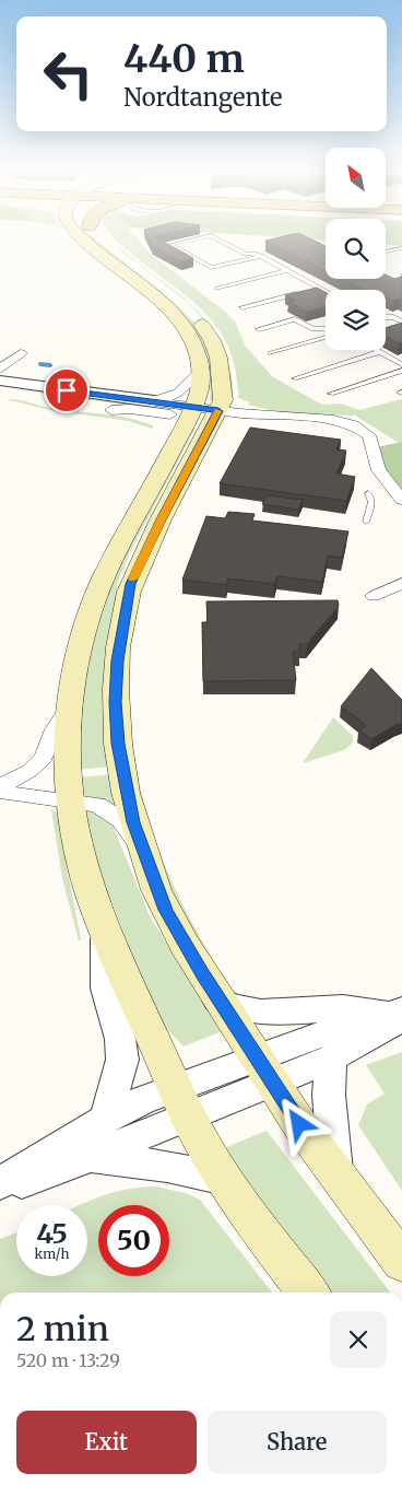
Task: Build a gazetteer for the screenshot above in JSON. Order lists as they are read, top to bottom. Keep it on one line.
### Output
{"north":"top left","page":{"turn":["440 m","Nordtangente"],"speed":"45 km/h","limit":"50","heading":["2 min","520 m · 13:29"],"buttons":["Exit","Share"]}}
